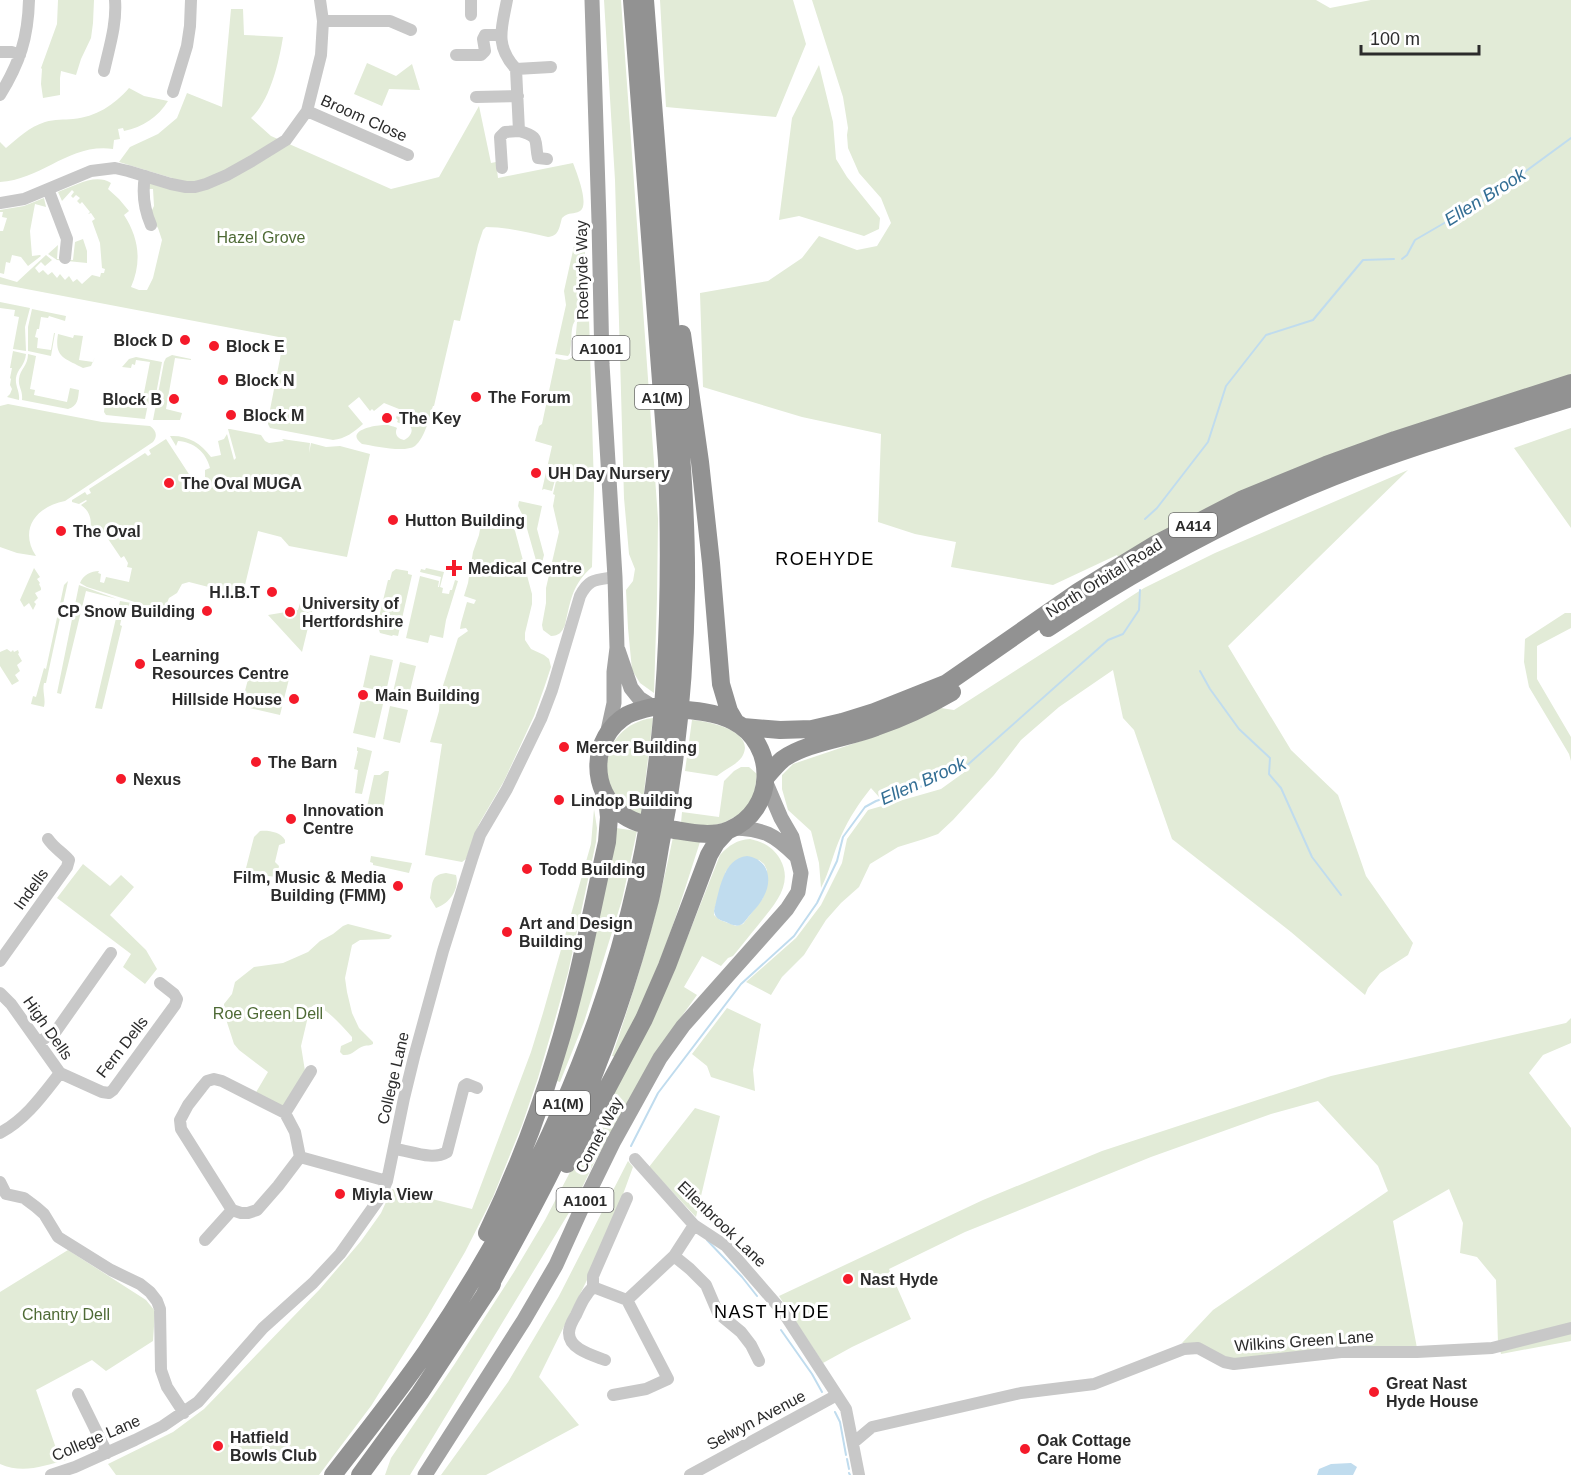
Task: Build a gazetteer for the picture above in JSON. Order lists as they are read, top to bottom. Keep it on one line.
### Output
{"streets":{"highway":["A1(M)","A414","North Orbital Road"],"main road":["Roehyde Way","A1001","Comet Way"],"street":["Broom Close","Indells","High Dells","Fern Dells","College Lane","Ellenbrook Lane","Wilkins Green Lane","Selwyn Avenue"]},"crossings":[["Roehyde Way","North Orbital Road"],["Roehyde Way","College Lane"],["Roehyde Way","Comet Way"],["North Orbital Road","Comet Way"],["High Dells","Fern Dells"],["Ellenbrook Lane","Wilkins Green Lane"],["Ellenbrook Lane","Selwyn Avenue"]],"districts":["ROEHYDE","NAST HYDE"],"water":["Ellen Brook"],"parks":["Hazel Grove","Roe Green Dell","Chantry Dell"],"places":{"other":["Block D","Block E","Block N","The Forum","Block B","Block M","The Key","UH Day Nursery","The Oval MUGA","Hutton Building","The Oval","H.I.B.T","CP Snow Building","University of Hertfordshire","Learning Resources Centre","Main Building","Hillside House","Mercer Building","The Barn","Nexus","Lindop Building","Innovation Centre","Todd Building","Film, Music & Media Building (FMM)","Art and Design Building","Miyla View","Nast Hyde","Great Nast Hyde House","Hatfield Bowls Club","Oak Cottage Care Home"],"health":["Medical Centre"]},"scale_bar":"100 m"}
